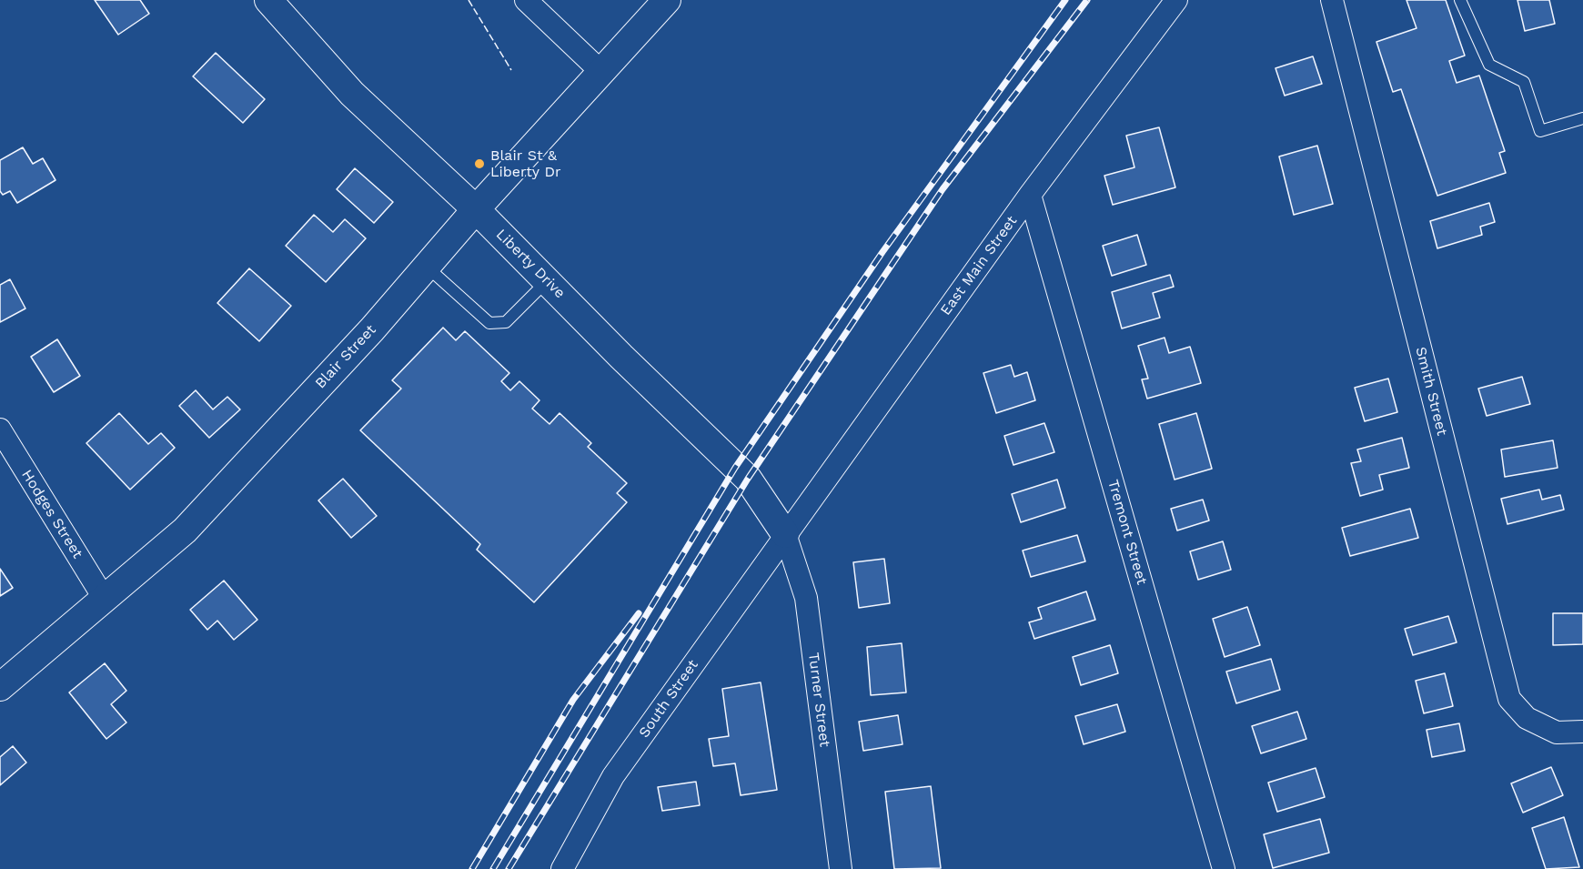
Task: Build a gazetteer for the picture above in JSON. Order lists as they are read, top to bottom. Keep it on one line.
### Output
{"streets":{"street":["Liberty Drive","East Main Street","Blair Street","Smith Street","Hodges Street","Tremont Street","South Street","Turner Street"]},"crossings":[["Liberty Drive","East Main Street"],["Liberty Drive","Blair Street"],["Liberty Drive","South Street"],["Liberty Drive","Turner Street"],["East Main Street","Tremont Street"],["East Main Street","South Street"],["East Main Street","Turner Street"],["Blair Street","Hodges Street"],["South Street","Turner Street"]],"places":["Blair St & Liberty Dr"]}
